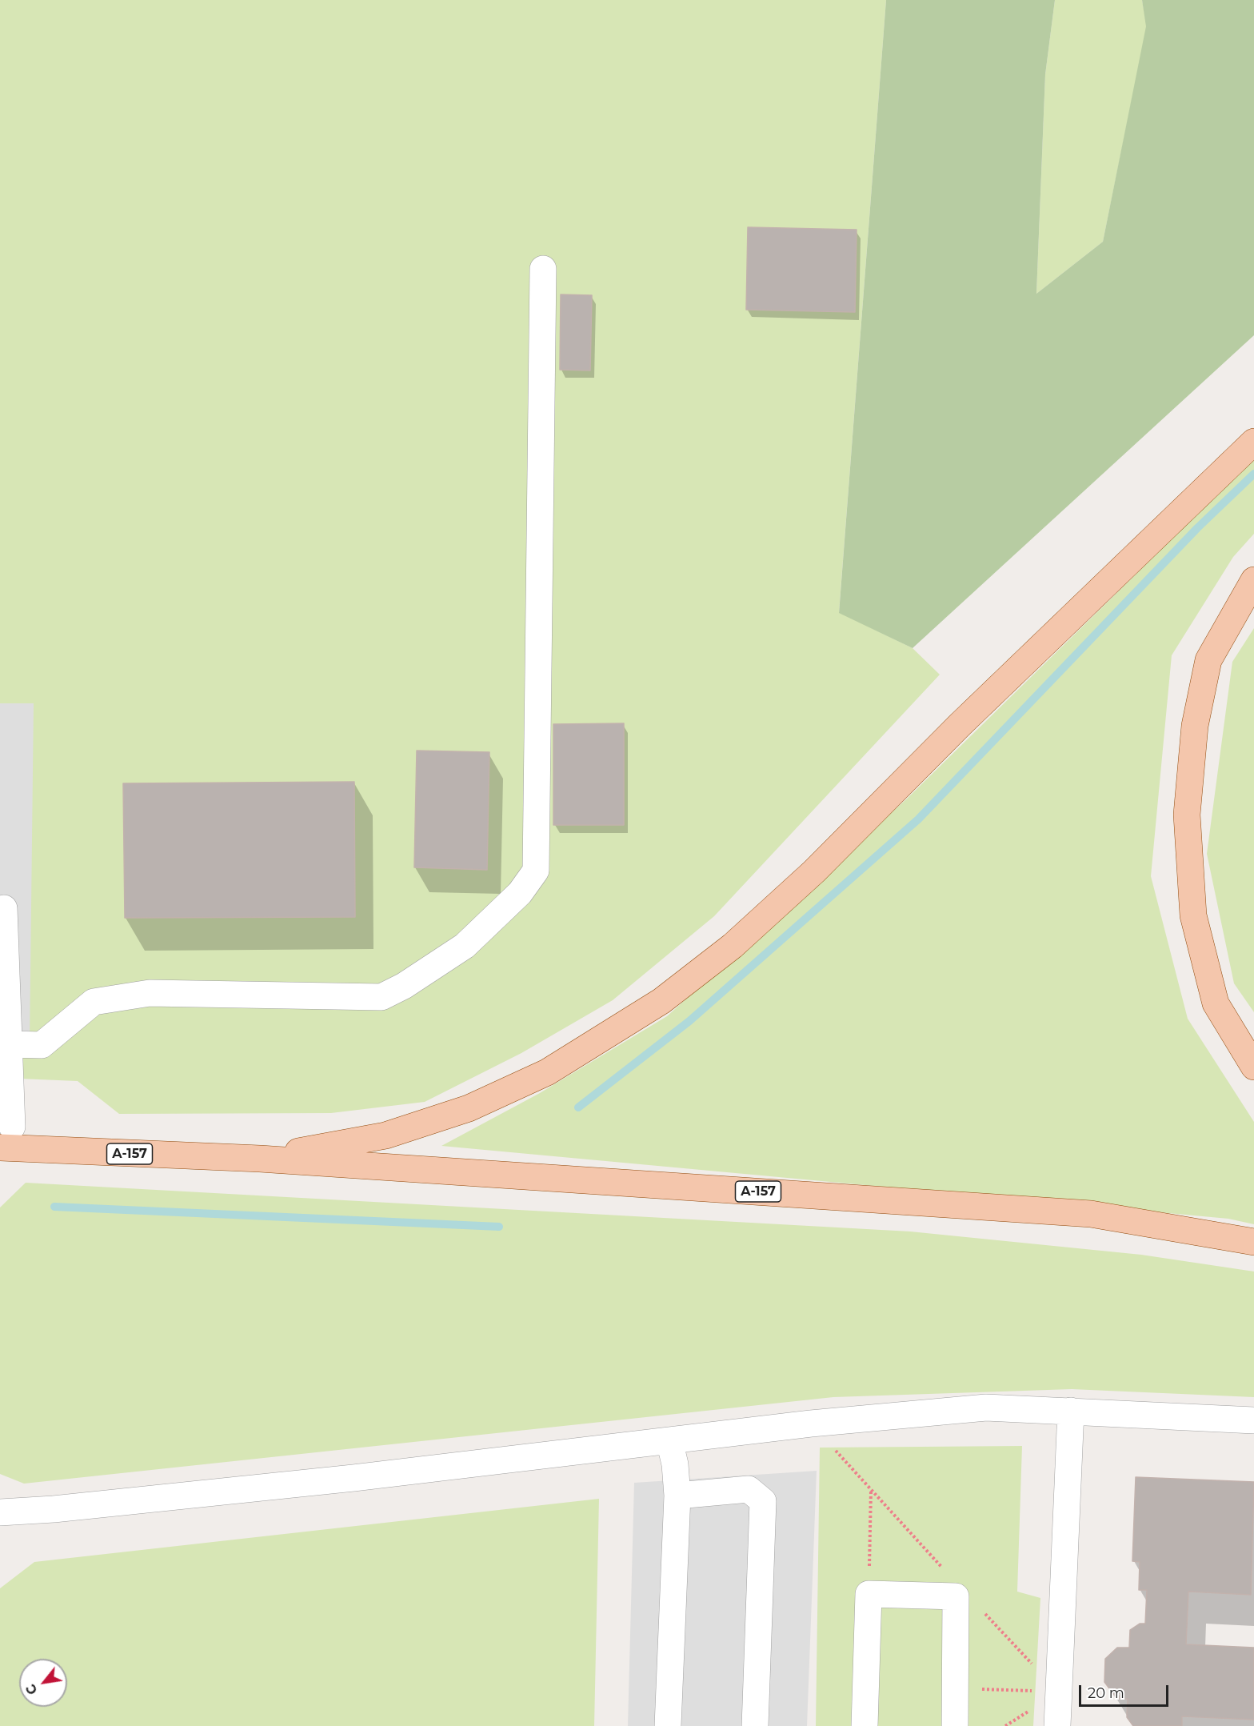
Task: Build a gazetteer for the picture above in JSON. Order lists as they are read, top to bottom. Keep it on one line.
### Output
{"streets":{"main road":["А-157"]},"scale_bar":"20 m","north":"bottom left"}
